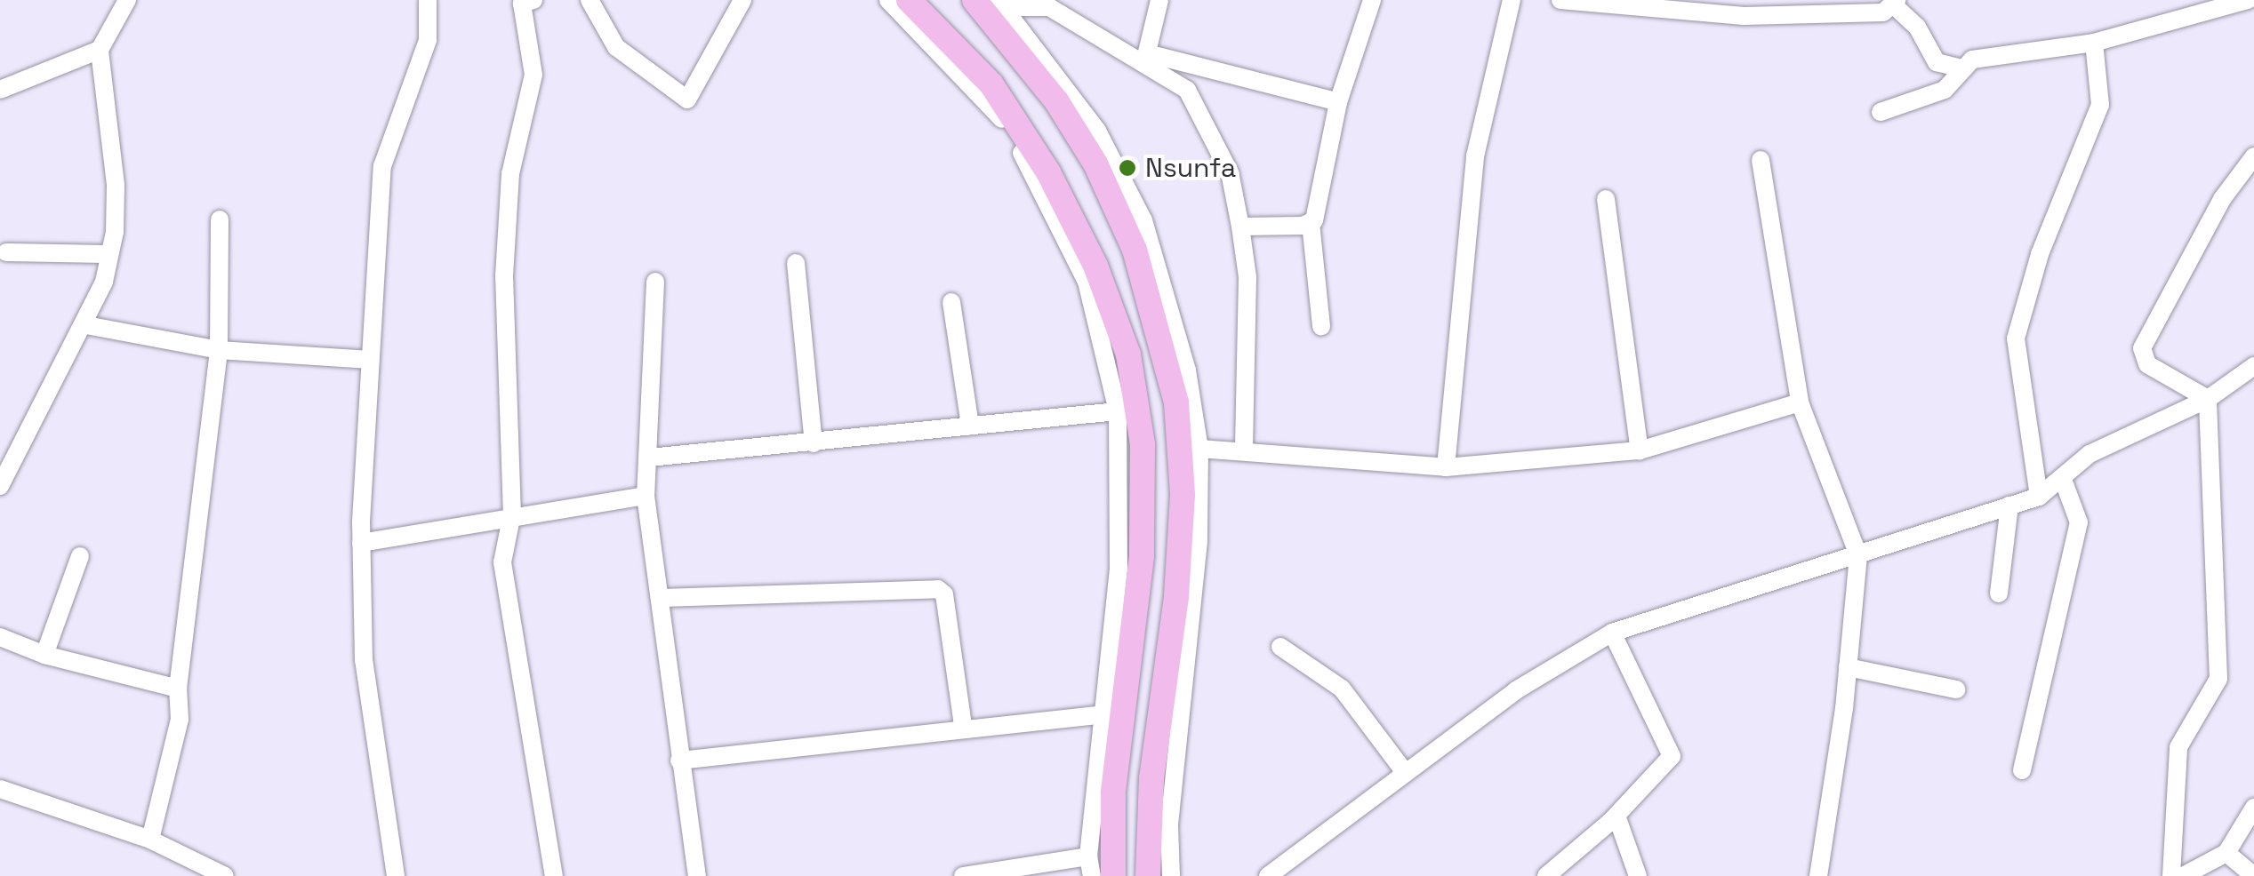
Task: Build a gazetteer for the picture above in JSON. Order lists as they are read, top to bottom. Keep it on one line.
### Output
{"places":["Nsunfa"]}
